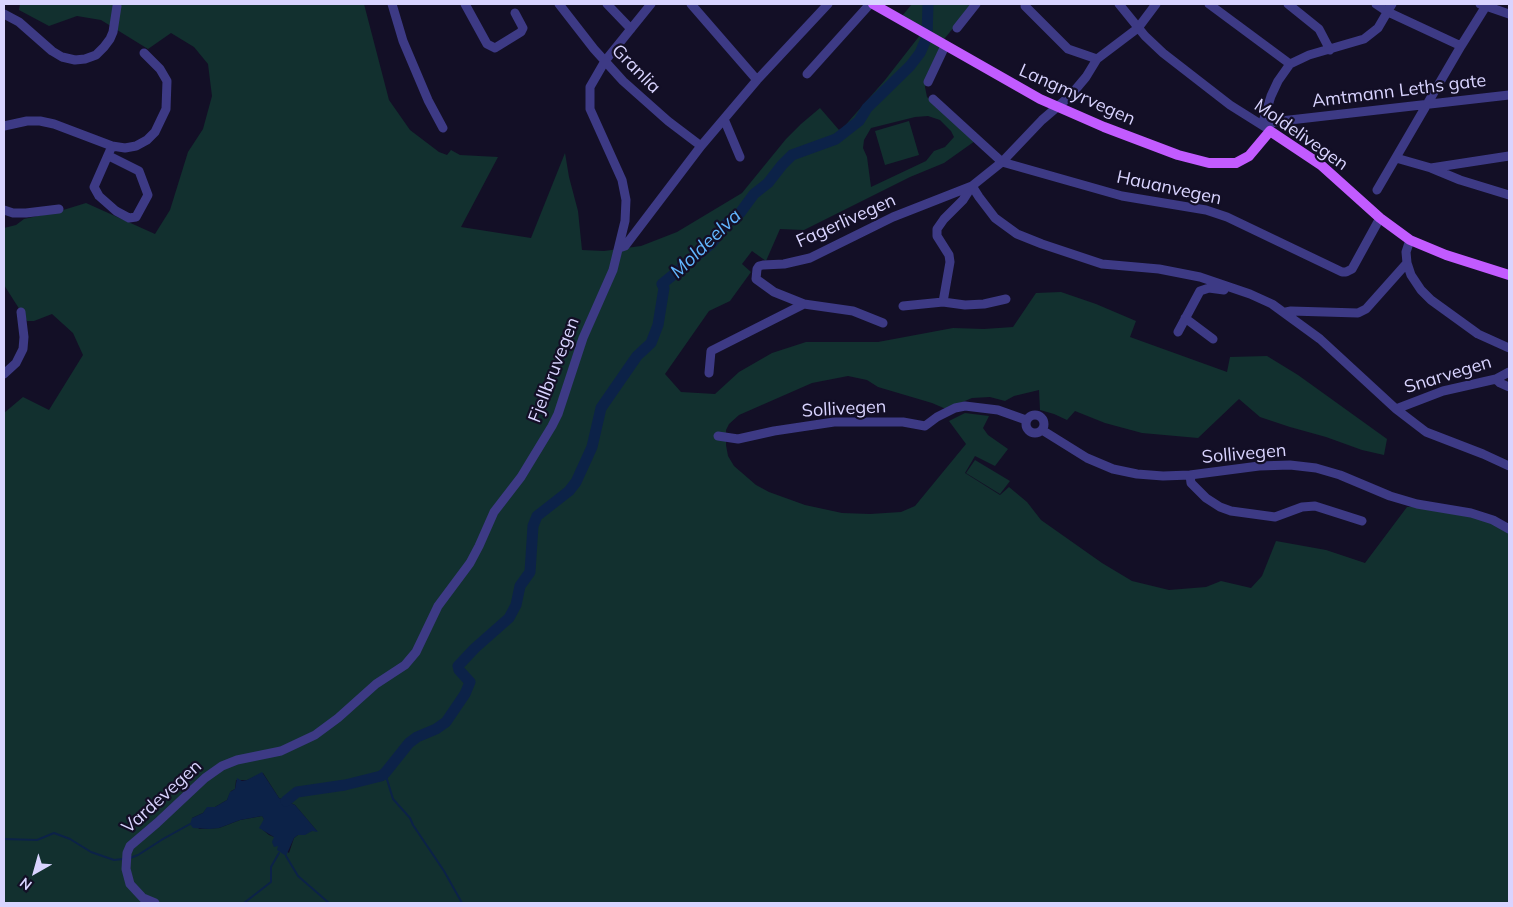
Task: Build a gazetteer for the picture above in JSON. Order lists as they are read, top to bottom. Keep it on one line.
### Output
{"streets":{"main road":["Langmyrvegen","Moldelivegen"],"street":["Granlia","Amtmann Leths gate","Hauanvegen","Fagerlivegen","Fjellbruvegen","Snarvegen","Sollivegen","Vardevegen"]},"crossings":[["Granlia","Fjellbruvegen"],["Amtmann Leths gate","Langmyrvegen"],["Amtmann Leths gate","Moldelivegen"],["Langmyrvegen","Moldelivegen"],["Langmyrvegen","Fagerlivegen"],["Moldelivegen","Hauanvegen"],["Moldelivegen","Fagerlivegen"],["Hauanvegen","Fagerlivegen"],["Fjellbruvegen","Vardevegen"]],"water":["Moldeelva"],"north":"bottom left"}
